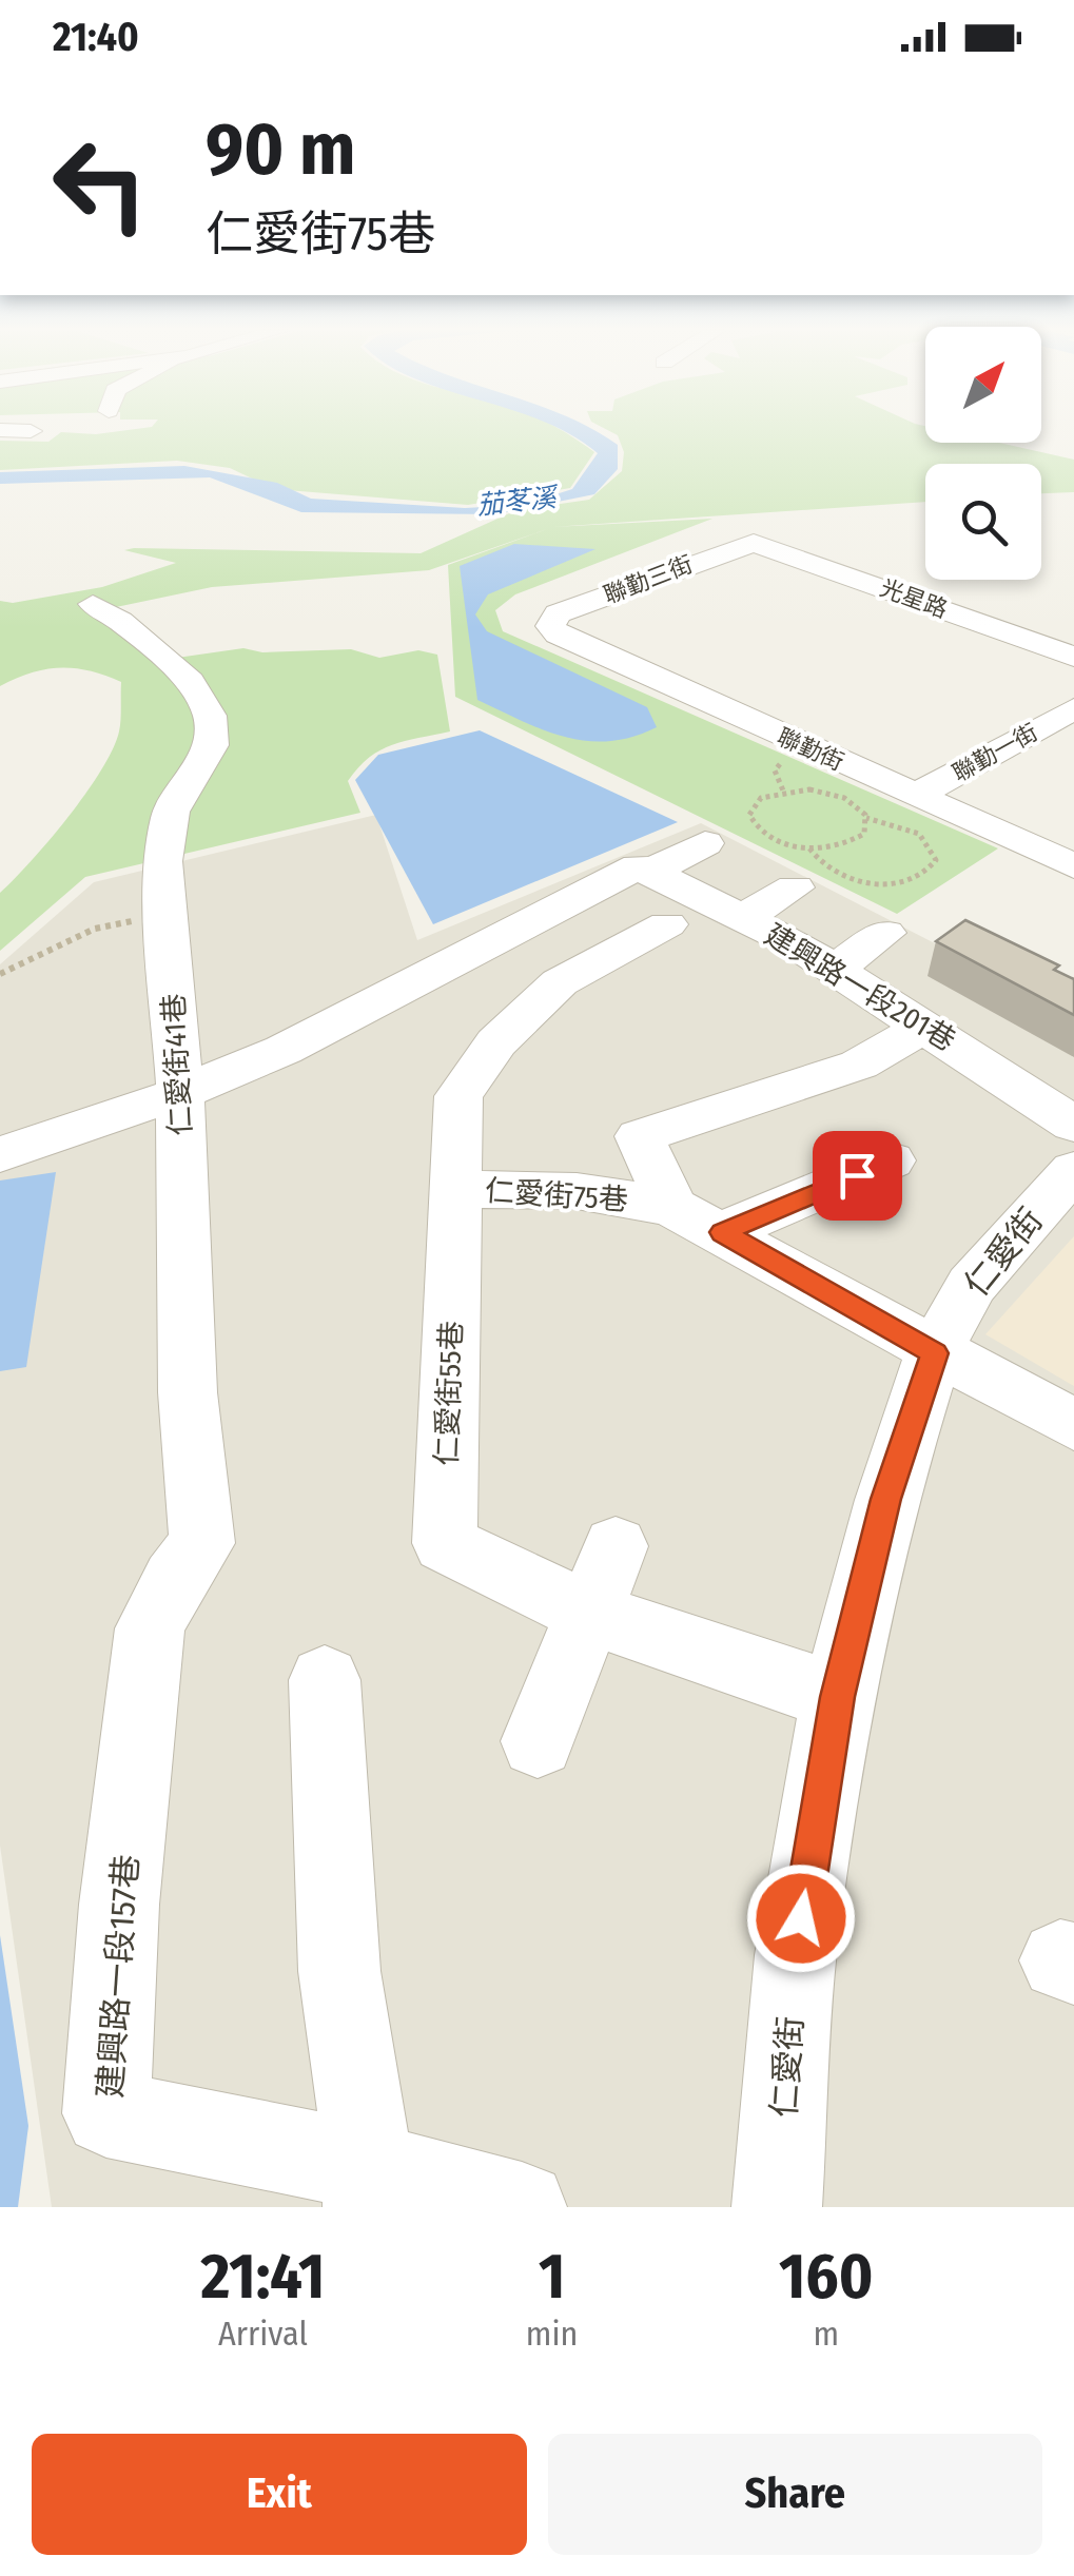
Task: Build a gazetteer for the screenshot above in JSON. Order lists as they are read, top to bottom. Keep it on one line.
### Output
{"streets":{"street":["聯勤三街","光星路","聯勤街","聯勤一街","建興路一段201巷","仁愛街41巷","仁愛街75巷","仁愛街","仁愛街55巷","建興路一段157巷"]},"crossings":[["聯勤三街","光星路"],["聯勤三街","聯勤街"],["聯勤街","聯勤一街"],["仁愛街41巷","建興路一段157巷"],["仁愛街75巷","仁愛街"],["仁愛街75巷","仁愛街55巷"],["仁愛街","仁愛街55巷"]],"water":["茄苳溪"],"north":"top right","page":{"status":"21:40","turn":["90 m","仁愛街75巷"],"eta":["21:41","Arrival","1","min","160","m"],"buttons":["Exit","Share"]}}
